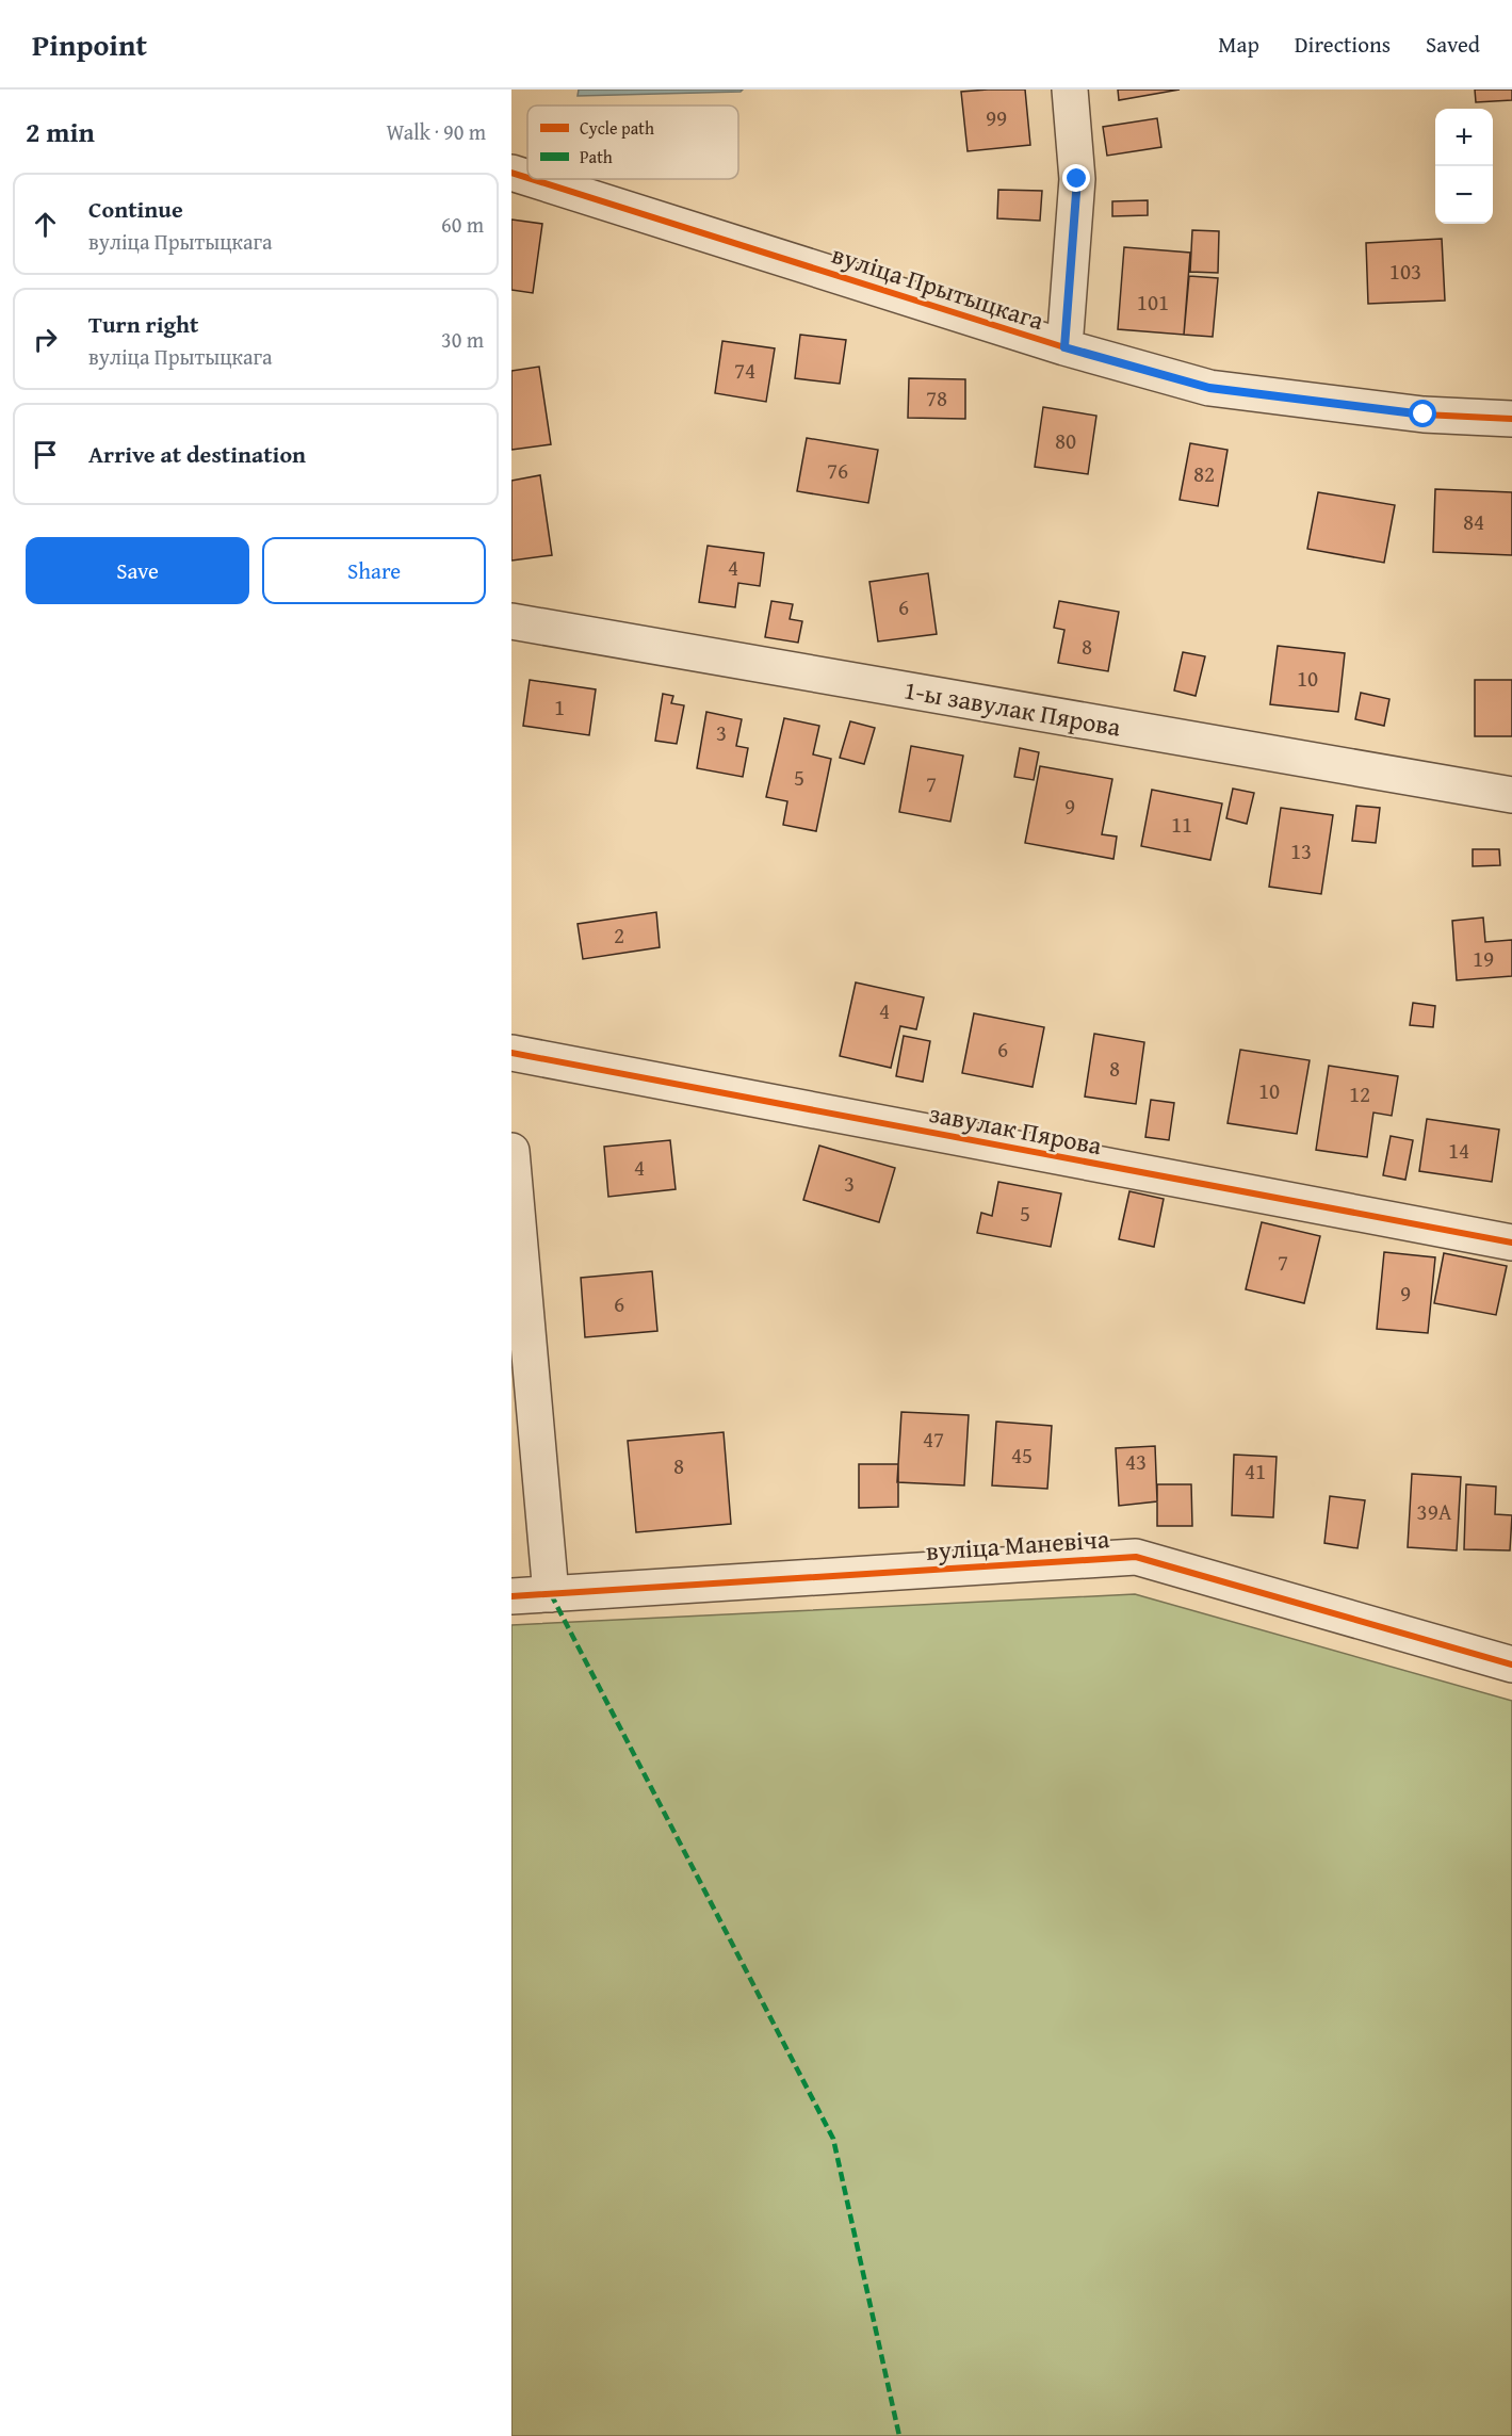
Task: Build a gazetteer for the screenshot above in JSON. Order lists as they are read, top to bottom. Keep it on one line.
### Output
{"streets":{"street":["вуліца Прытыцкага","1-ы завулак Пярова","завулак Пярова","вуліца Маневіча"]},"house_numbers":["99","103","101","74","78","80","76","82","84","4","6","8","10","1","3","5","7","9","11","13","2","19","4","6","8","10","12","14","4","3","5","7","9","6","47","45","43","8","41","39А"],"legend":["Cycle path","Path"],"page":{"header":"Pinpoint","nav":["Map","Directions","Saved"],"heading":["2 min","Walk · 90 m"],"map_buttons":["+","−"],"list":[["Continue","вуліца Прытыцкага","60 m"],["Turn right","вуліца Прытыцкага","30 m"],"Arrive at destination"],"buttons":["Save","Share"]}}
